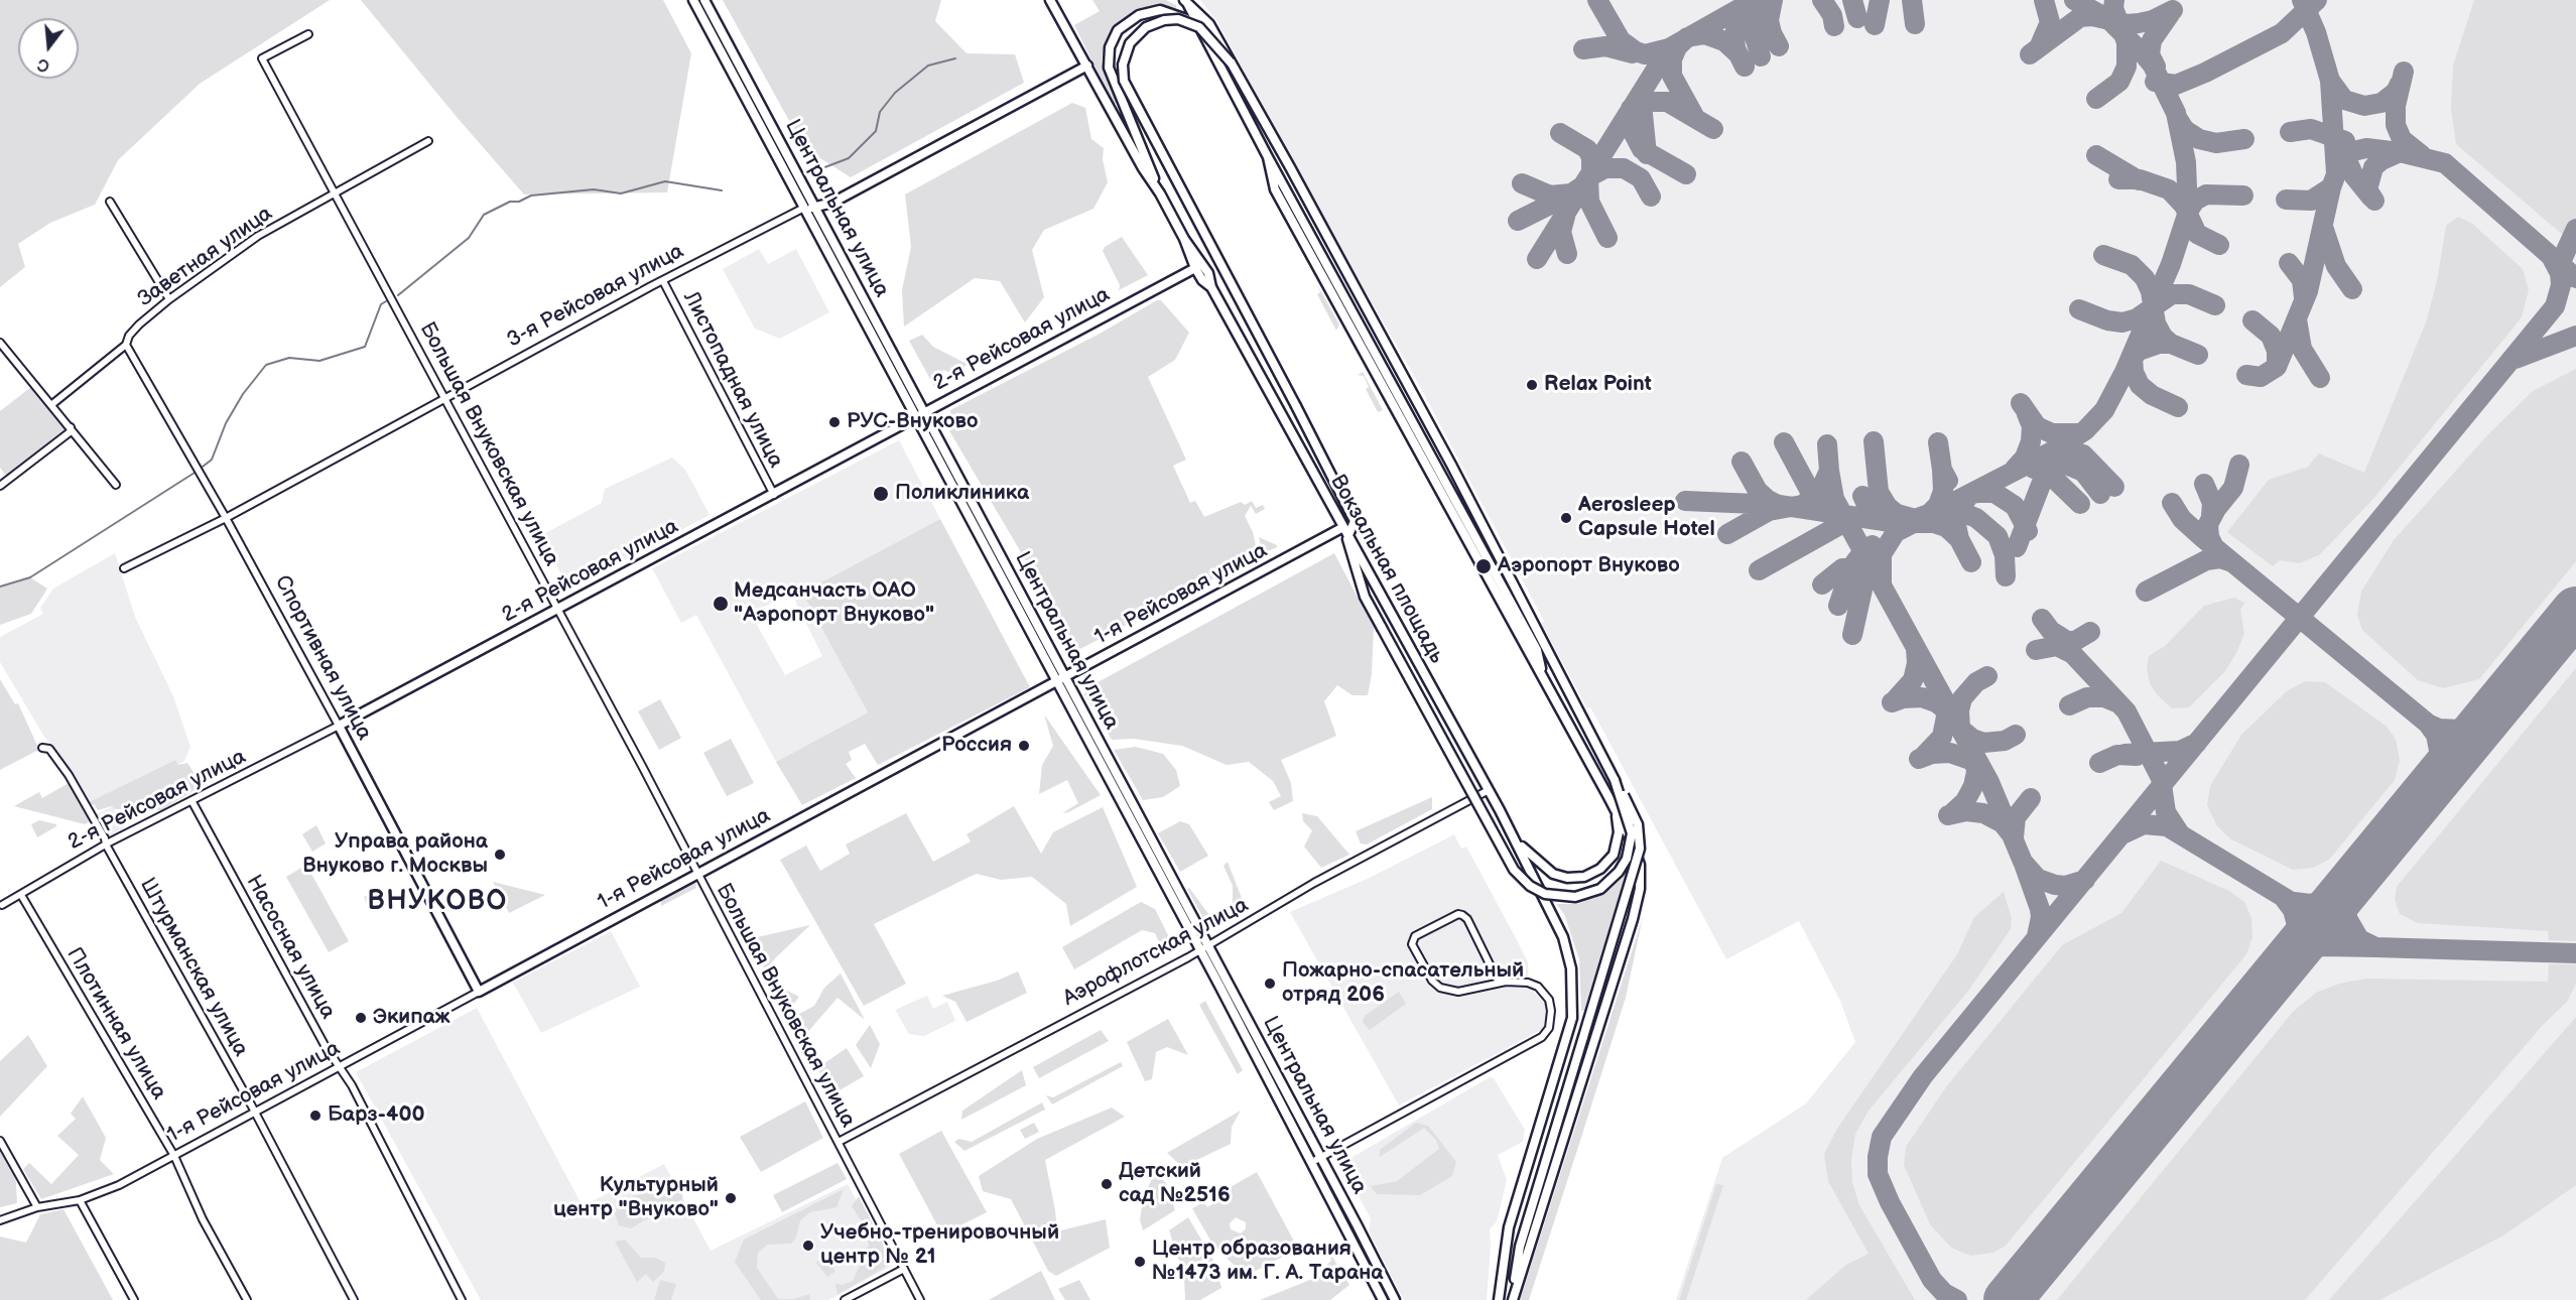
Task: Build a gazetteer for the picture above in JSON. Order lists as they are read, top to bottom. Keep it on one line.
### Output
{"streets":{"main road":["Центральная улица","3-я Рейсовая улица","2-я Рейсовая улица","Вокзальная площадь","1-я Рейсовая улица","Спортивная улица"],"street":["Заветная улица","Листопадная улица","Большая Внуковская улица","Насосная улица","Аэрофлотская улица","Штурманская улица","Плотинная улица"]},"crossings":[["Центральная улица","3-я Рейсовая улица"],["Центральная улица","2-я Рейсовая улица"],["Центральная улица","1-я Рейсовая улица"],["Центральная улица","Аэрофлотская улица"],["Заветная улица","Большая Внуковская улица"],["Заветная улица","Спортивная улица"],["3-я Рейсовая улица","Листопадная улица"],["3-я Рейсовая улица","Большая Внуковская улица"],["3-я Рейсовая улица","Вокзальная площадь"],["3-я Рейсовая улица","Спортивная улица"],["2-я Рейсовая улица","Листопадная улица"],["2-я Рейсовая улица","Большая Внуковская улица"],["2-я Рейсовая улица","Вокзальная площадь"],["2-я Рейсовая улица","Спортивная улица"],["2-я Рейсовая улица","Насосная улица"],["2-я Рейсовая улица","Штурманская улица"],["2-я Рейсовая улица","Плотинная улица"],["Большая Внуковская улица","1-я Рейсовая улица"],["Большая Внуковская улица","Аэрофлотская улица"],["Вокзальная площадь","1-я Рейсовая улица"],["Вокзальная площадь","Аэрофлотская улица"],["1-я Рейсовая улица","Спортивная улица"],["1-я Рейсовая улица","Насосная улица"],["1-я Рейсовая улица","Штурманская улица"],["1-я Рейсовая улица","Плотинная улица"]],"districts":["ВНУКОВО"],"places":["Relax Point","РУС-Внуково","Поликлиника","Aerosleep Capsule Hotel","Аэропорт Внуково","Медсанчасть ОАО \"Аэропорт Внуково\"","Россия","Управа района Внуково г. Москвы","Пожарно-спасательный отряд 206","Экипаж","Барз-400","Детский сад №2516","Культурный центр \"Внуково\"","Учебно-тренировочный центр № 21","Центр образования №1473 им. Г. А. Тарана"],"north":"bottom"}
